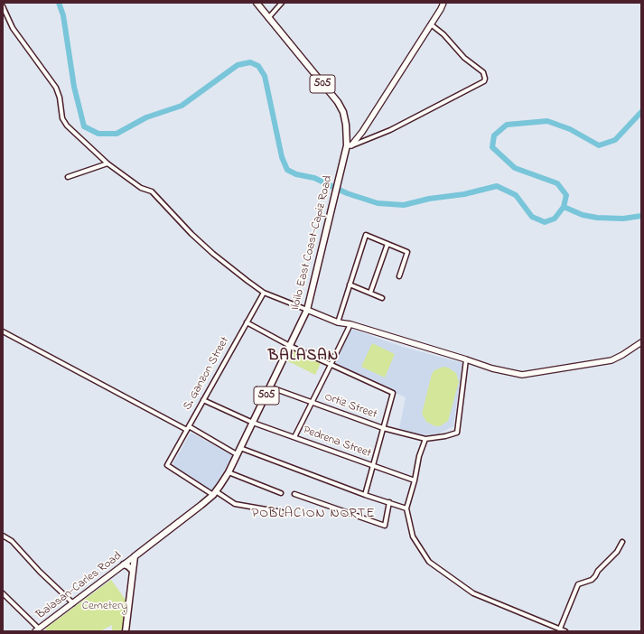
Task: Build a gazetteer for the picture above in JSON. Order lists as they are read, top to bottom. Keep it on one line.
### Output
{"streets":{"main road":["505","Iloilo East Coast-Capiz Road"],"street":["S. Ganzon Street","Ortiz Street","Pedrena Street","Balasan-Carles Road"]},"crossings":[["Iloilo East Coast-Capiz Road","S. Ganzon Street"],["Iloilo East Coast-Capiz Road","Ortiz Street"],["Iloilo East Coast-Capiz Road","Pedrena Street"],["Iloilo East Coast-Capiz Road","Balasan-Carles Road"],["S. Ganzon Street","Pedrena Street"]],"districts":["BALASAN","POBLACION NORTE"],"parks":["Cemetery"]}
